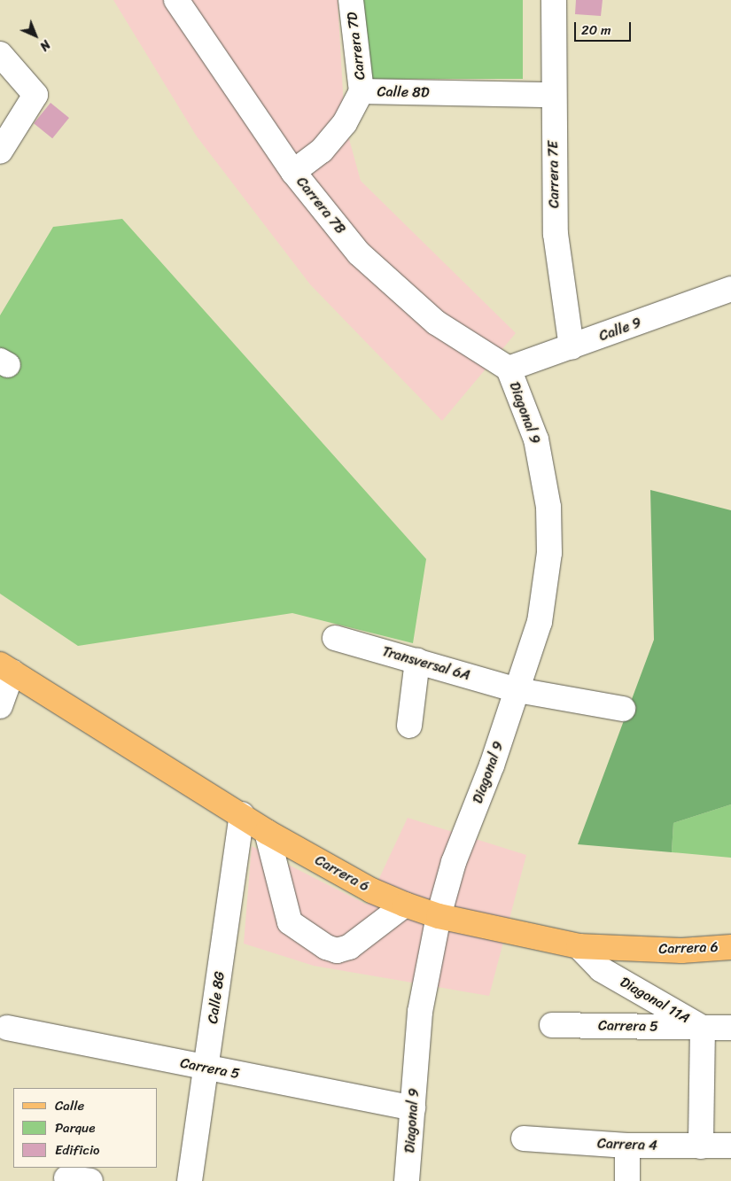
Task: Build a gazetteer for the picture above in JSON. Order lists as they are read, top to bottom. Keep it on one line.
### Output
{"streets":{"main road":["Carrera 6"],"street":["Carrera 7D","Calle 8D","Carrera 7E","Carrera 7B","Calle 9","Diagonal 9","Transversal 6A","Calle 8G","Diagonal 11A","Carrera 5","Carrera 4"]},"crossings":[["Carrera 7D","Calle 8D"],["Calle 8D","Carrera 7E"],["Calle 8D","Carrera 7B"],["Carrera 7E","Calle 9"],["Carrera 7B","Calle 9"],["Carrera 7B","Diagonal 9"],["Calle 9","Diagonal 9"],["Diagonal 9","Transversal 6A"],["Diagonal 9","Carrera 6"],["Diagonal 9","Carrera 5"],["Carrera 6","Calle 8G"],["Carrera 6","Diagonal 11A"],["Calle 8G","Carrera 5"],["Diagonal 11A","Carrera 5"],["Diagonal 11A","Carrera 4"]],"legend":["Calle","Parque","Edificio"],"scale_bar":"20 m","north":"bottom right"}
